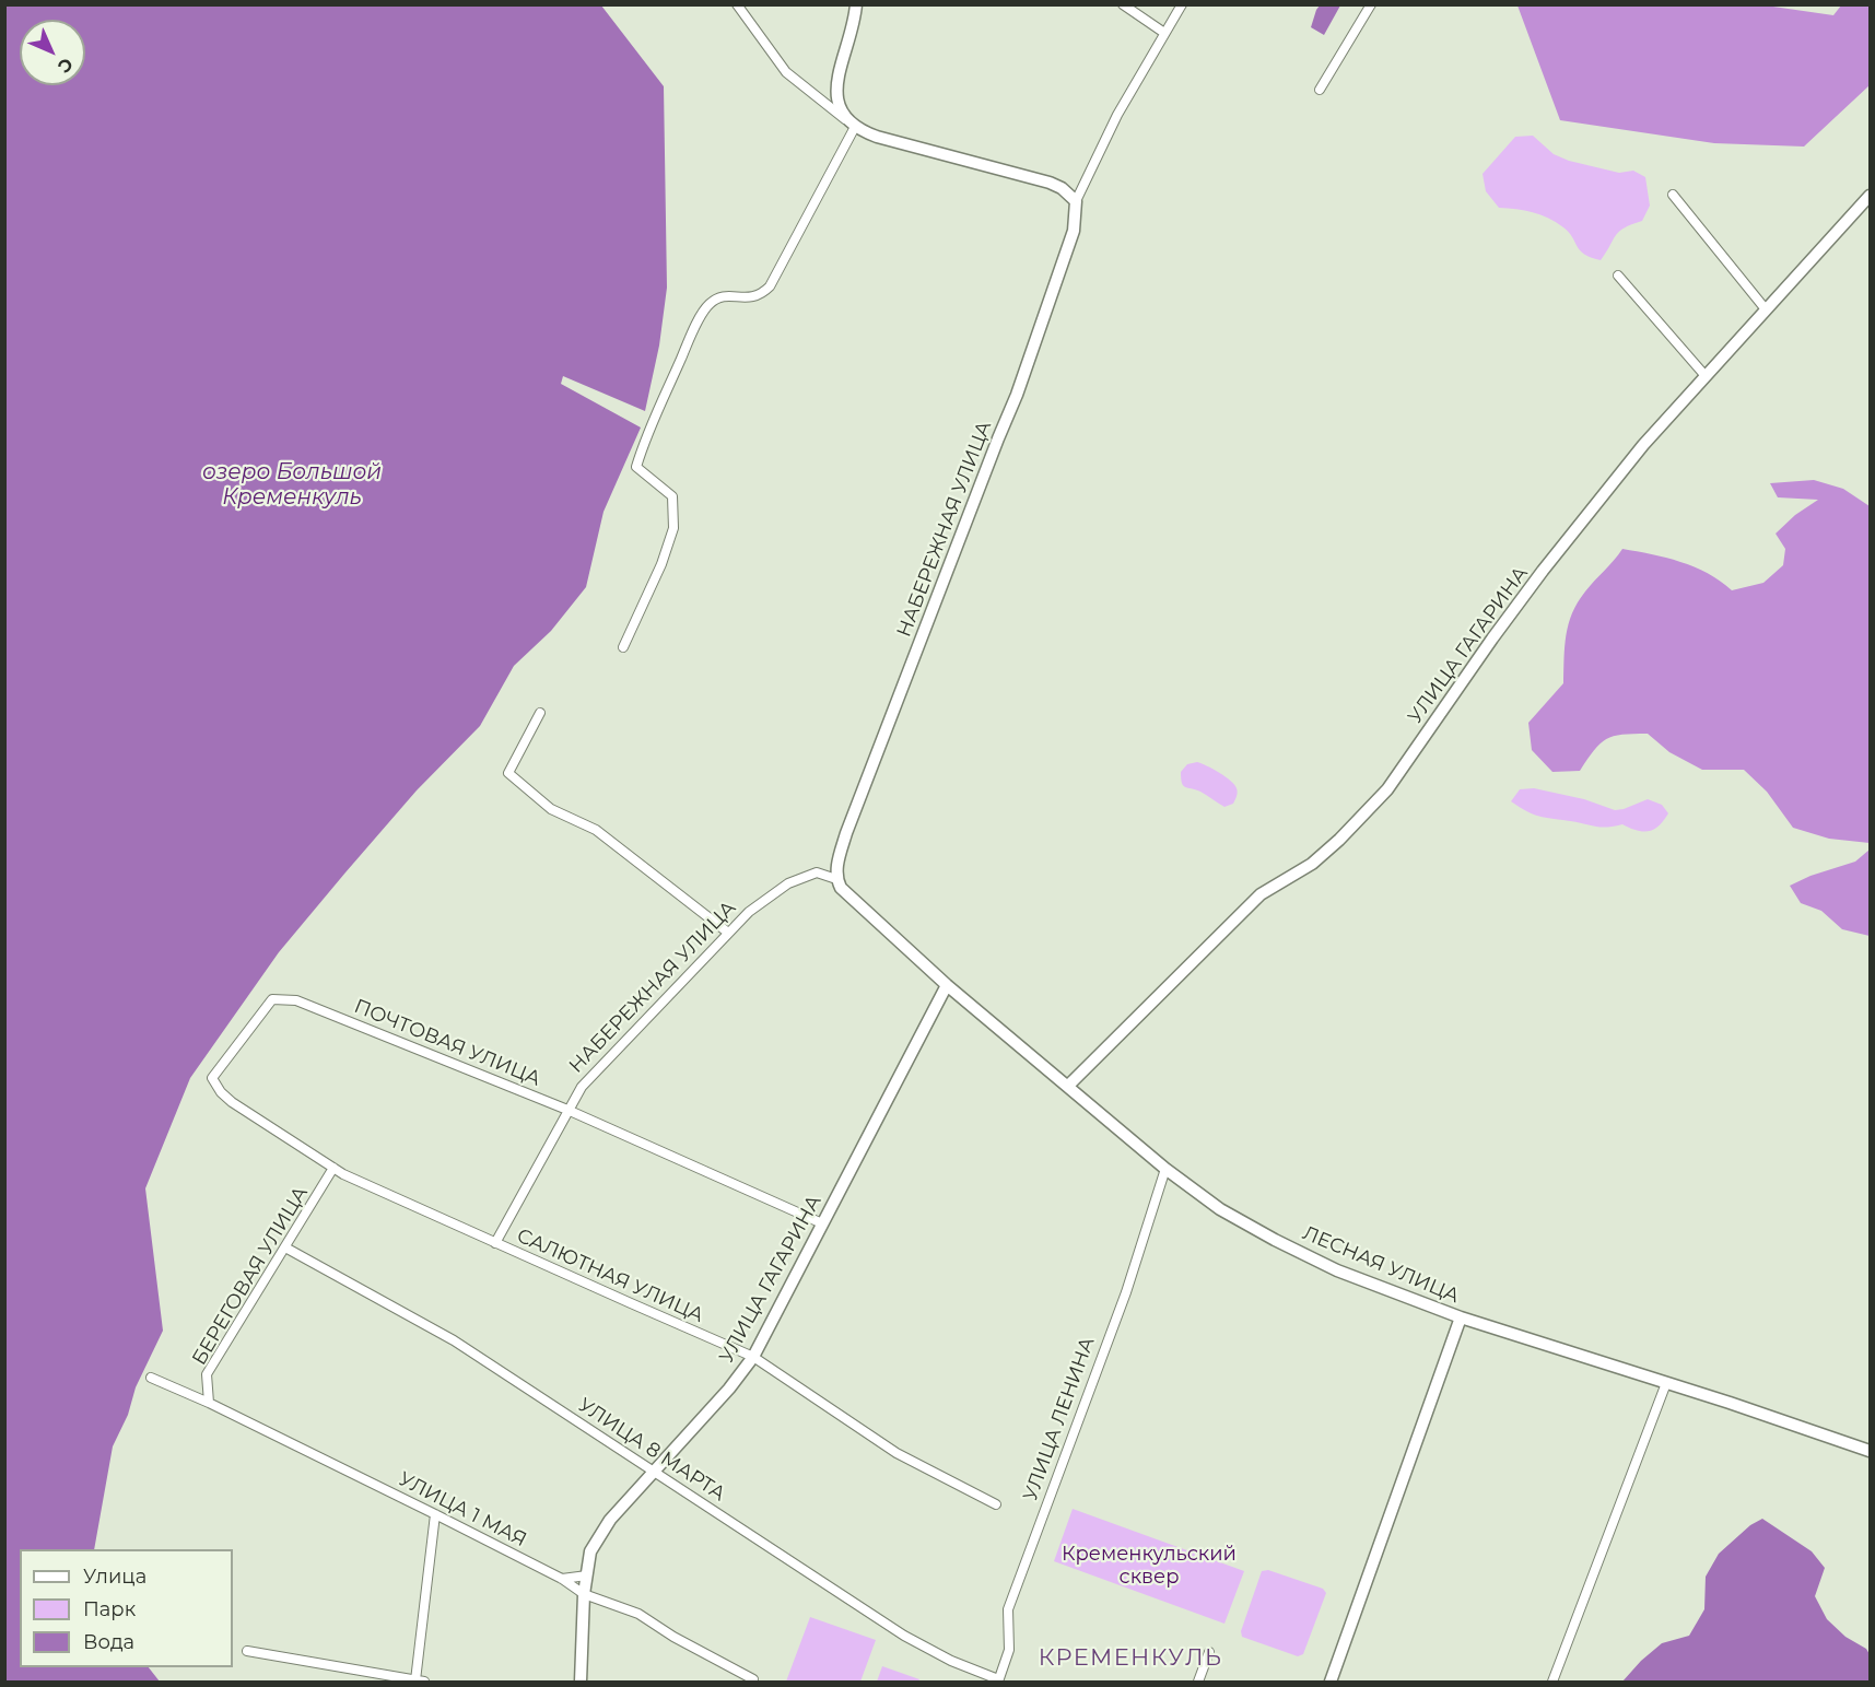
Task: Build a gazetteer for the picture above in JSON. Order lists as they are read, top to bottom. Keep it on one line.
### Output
{"streets":{"street":["НАБЕРЕЖНАЯ УЛИЦА","УЛИЦА ГАГАРИНА","ПОЧТОВАЯ УЛИЦА","ЛЕСНАЯ УЛИЦА","БЕРЕГОВАЯ УЛИЦА","САЛЮТНАЯ УЛИЦА","УЛИЦА ЛЕНИНА","УЛИЦА 8 МАРТА","УЛИЦА 1 МАЯ"]},"crossings":[["НАБЕРЕЖНАЯ УЛИЦА","ПОЧТОВАЯ УЛИЦА"],["НАБЕРЕЖНАЯ УЛИЦА","САЛЮТНАЯ УЛИЦА"],["УЛИЦА ГАГАРИНА","ПОЧТОВАЯ УЛИЦА"],["УЛИЦА ГАГАРИНА","ЛЕСНАЯ УЛИЦА"],["УЛИЦА ГАГАРИНА","САЛЮТНАЯ УЛИЦА"],["УЛИЦА ГАГАРИНА","УЛИЦА 8 МАРТА"],["УЛИЦА ГАГАРИНА","УЛИЦА 1 МАЯ"],["ПОЧТОВАЯ УЛИЦА","САЛЮТНАЯ УЛИЦА"],["ЛЕСНАЯ УЛИЦА","УЛИЦА ЛЕНИНА"],["БЕРЕГОВАЯ УЛИЦА","САЛЮТНАЯ УЛИЦА"],["БЕРЕГОВАЯ УЛИЦА","УЛИЦА 8 МАРТА"],["БЕРЕГОВАЯ УЛИЦА","УЛИЦА 1 МАЯ"],["УЛИЦА ЛЕНИНА","УЛИЦА 8 МАРТА"]],"districts":["КРЕМЕНКУЛЬ"],"water":["озеро Большой Кременкуль"],"parks":["Кременкульский сквер"],"legend":["Улица","Парк","Вода"],"north":"bottom right"}
